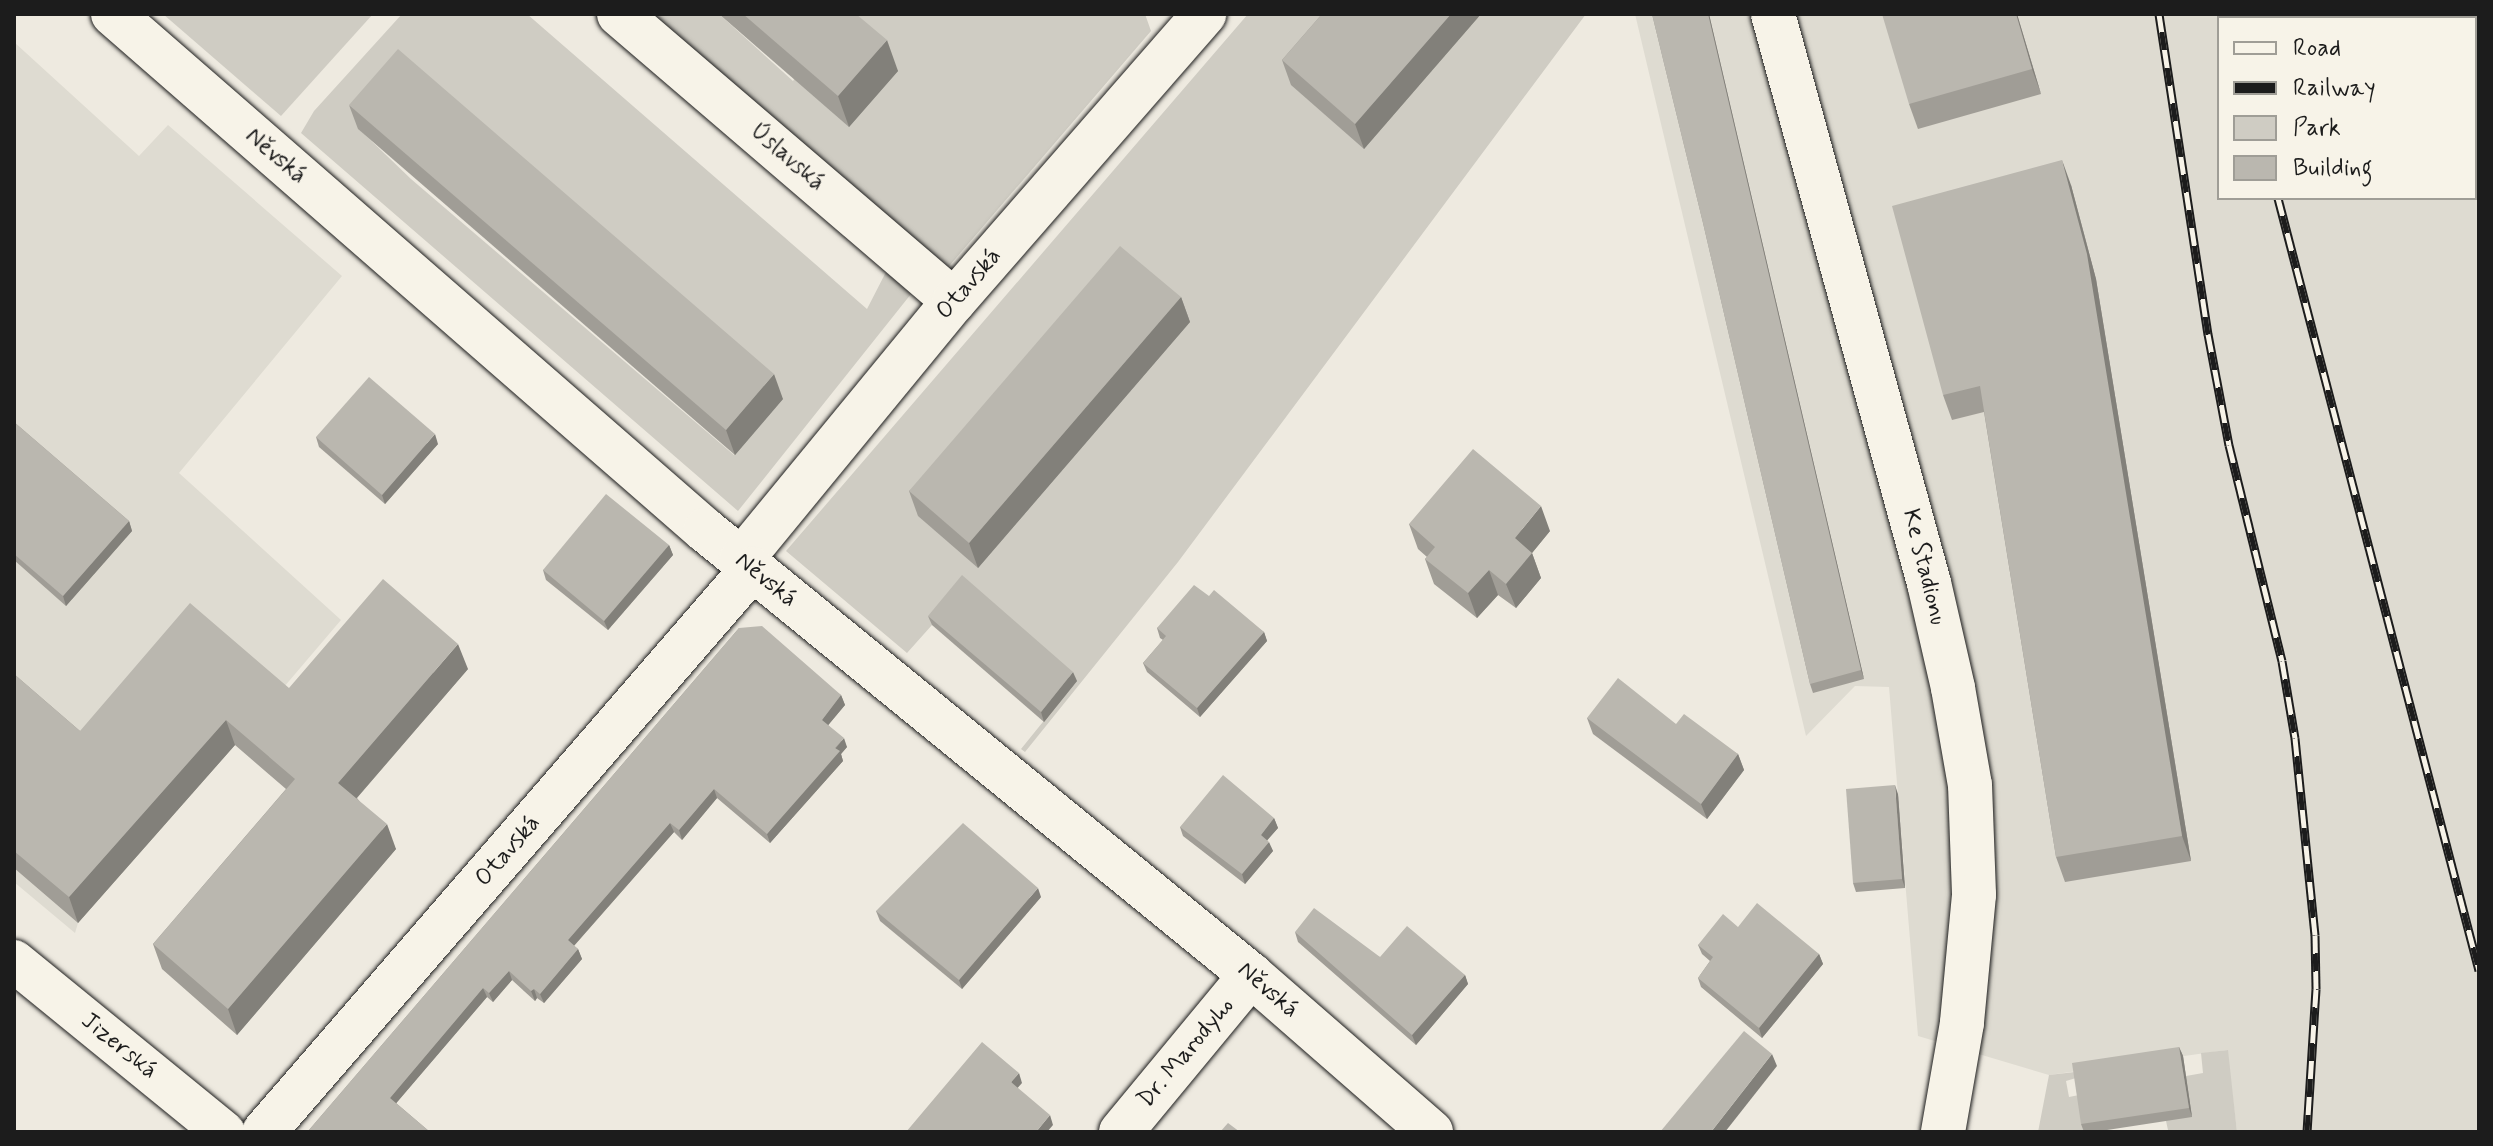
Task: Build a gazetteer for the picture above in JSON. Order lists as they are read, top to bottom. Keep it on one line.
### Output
{"streets":{"street":["Něvská","Úslavská","Otavská","Ke Stadionu","Jizerská","Dr. Marodyho"]},"crossings":[["Něvská","Otavská"],["Něvská","Dr. Marodyho"],["Úslavská","Otavská"]],"legend":["Road","Railway","Park","Building"]}
